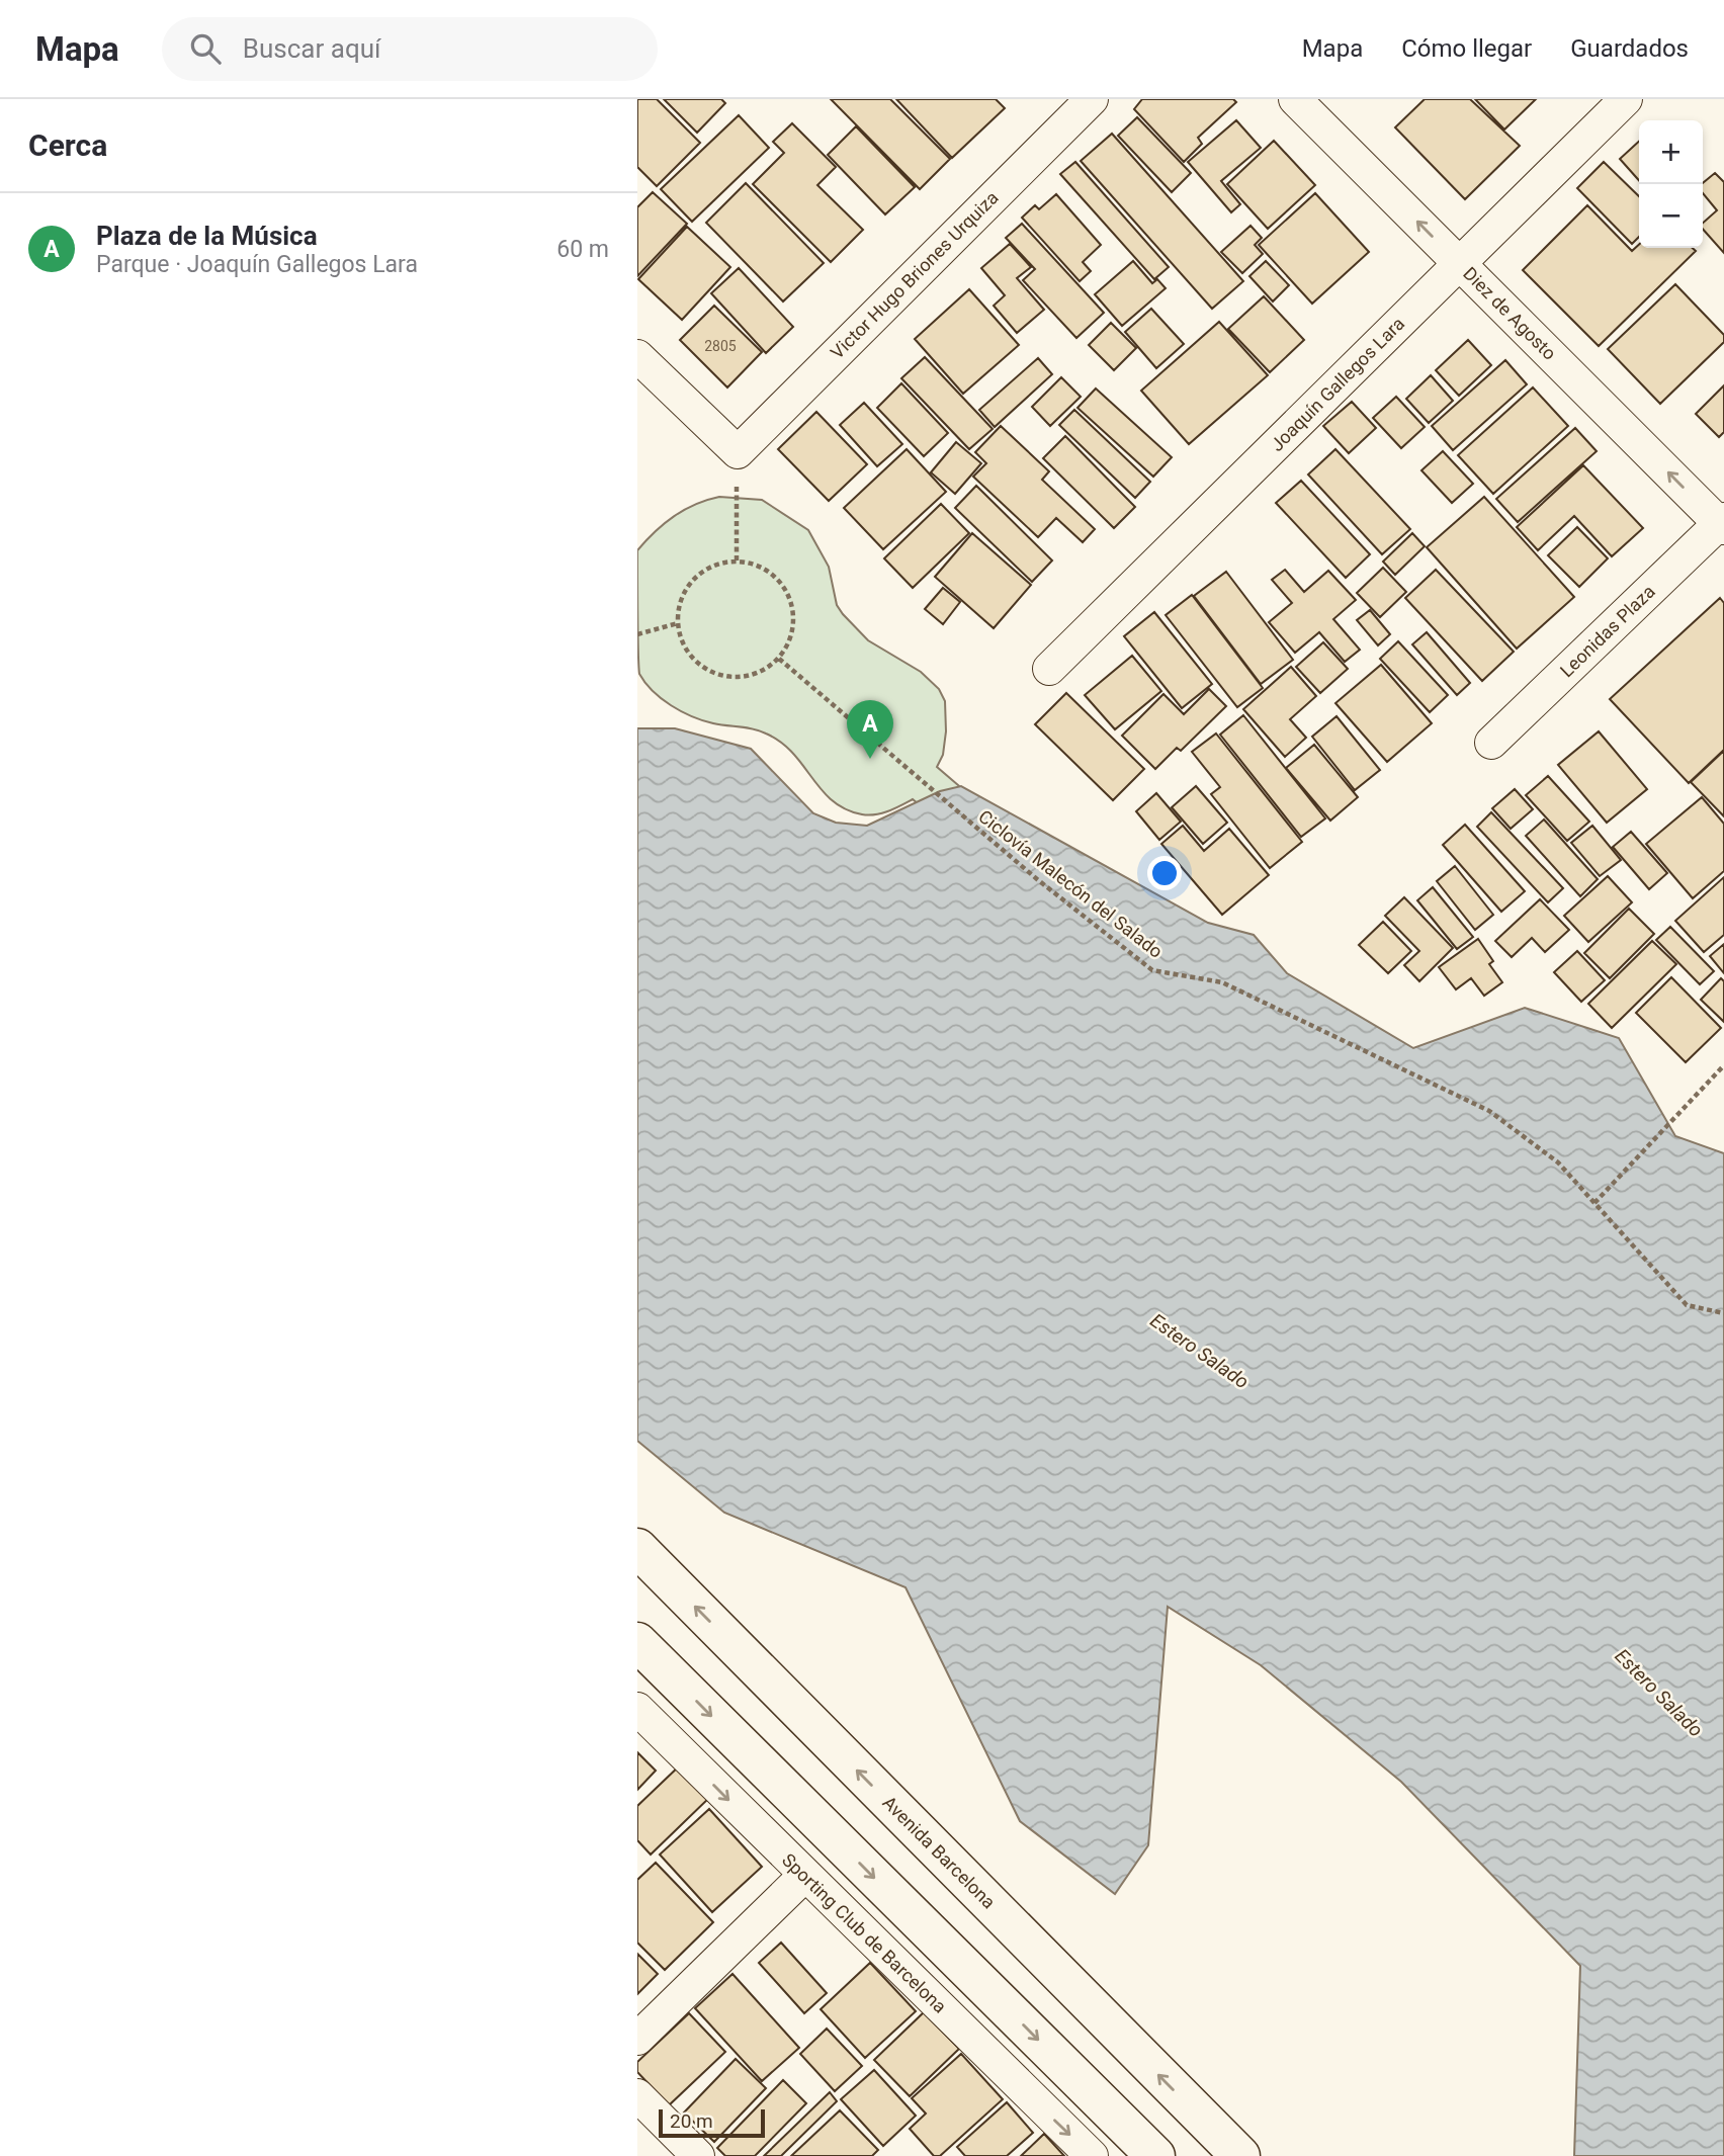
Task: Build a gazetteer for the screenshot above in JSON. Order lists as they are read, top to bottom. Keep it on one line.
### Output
{"streets":{"main road":["Avenida Barcelona"],"street":["Victor Hugo Briones Urquiza","Diez de Agosto","Joaquín Gallegos Lara","Leonidas Plaza","Sporting Club de Barcelona"],"path":["Ciclovía Malecón del Salado"]},"crossings":[["Diez de Agosto","Joaquín Gallegos Lara"],["Diez de Agosto","Leonidas Plaza"]],"one_way":["Diez de Agosto","Sporting Club de Barcelona"],"water":["Estero Salado"],"house_numbers":["2805"],"scale_bar":"20 m","page":{"header":"Mapa","search":"Buscar aquí","nav":["Mapa","Cómo llegar","Guardados"],"heading":"Cerca","map_buttons":["+","−"],"list":[{"mark":"A","name":"Plaza de la Música","note":"Parque · Joaquín Gallegos Lara","value":"60 m"}],"pins":"A","scale":"20 m"}}
